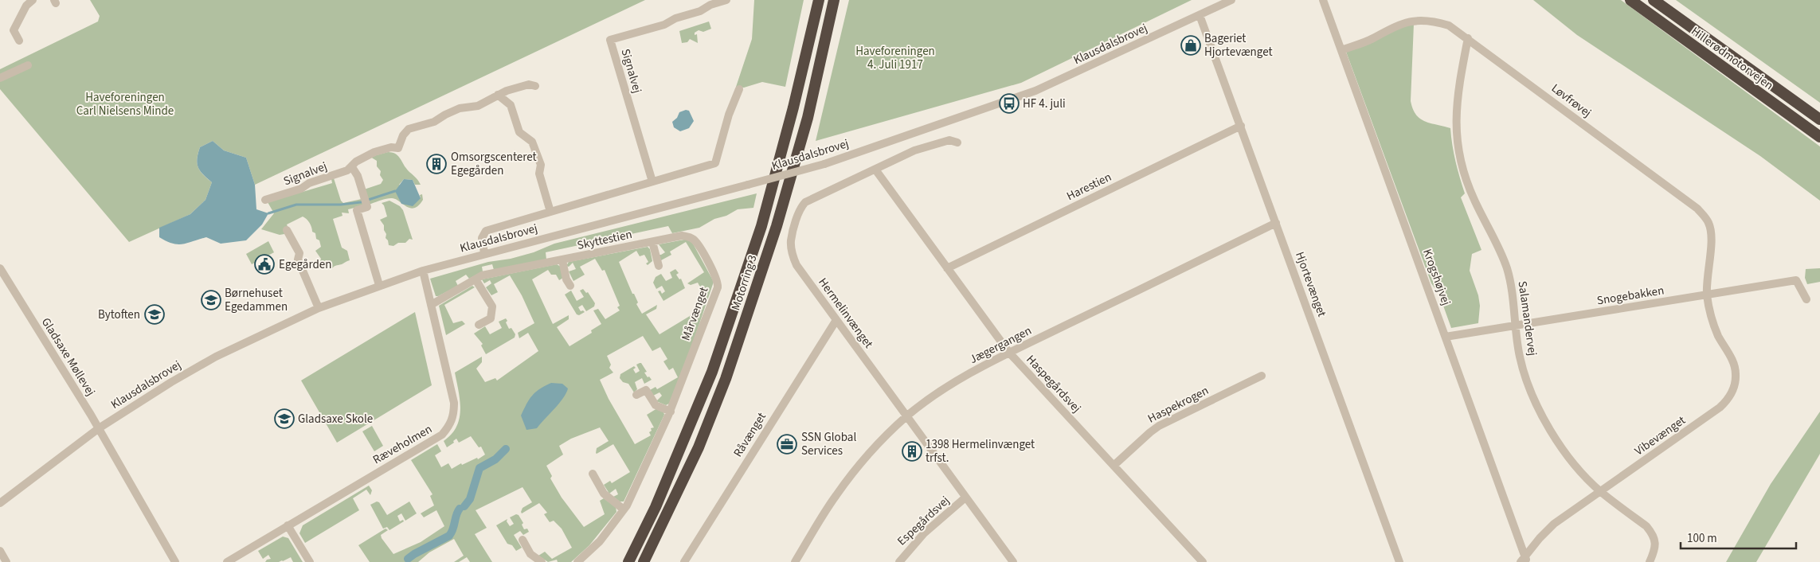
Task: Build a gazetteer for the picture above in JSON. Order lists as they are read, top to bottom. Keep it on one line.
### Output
{"streets":{"highway":["Hillerødmotorvejen","Motorring 3"],"street":["Klausdalsbrovej","Signalvej","Løvfrøvej","Harestien","Skyttestien","Krogshøjvej","Hjortevænget","Snogebakken","Hermelinvænget","Mårvænget","Salamandervej","Jægergangen","Gladsaxe Møllevej","Haspegårdsvej","Haspekrogen","Råvænget","Vibevænget","Ræveholmen","Espegårdsvej"]},"crossings":[["Klausdalsbrovej","Hjortevænget"],["Klausdalsbrovej","Gladsaxe Møllevej"],["Klausdalsbrovej","Ræveholmen"],["Løvfrøvej","Krogshøjvej"],["Løvfrøvej","Snogebakken"],["Løvfrøvej","Salamandervej"],["Løvfrøvej","Vibevænget"],["Harestien","Hjortevænget"],["Harestien","Haspegårdsvej"],["Skyttestien","Mårvænget"],["Skyttestien","Ræveholmen"],["Krogshøjvej","Snogebakken"],["Krogshøjvej","Vibevænget"],["Hjortevænget","Jægergangen"],["Snogebakken","Salamandervej"],["Snogebakken","Vibevænget"],["Hermelinvænget","Jægergangen"],["Hermelinvænget","Haspegårdsvej"],["Hermelinvænget","Råvænget"],["Hermelinvænget","Espegårdsvej"],["Salamandervej","Vibevænget"],["Jægergangen","Haspegårdsvej"],["Haspegårdsvej","Haspekrogen"]],"parks":["Haveforeningen 4. Juli 1917","Haveforeningen Carl Nielsens Minde"],"places":{"shop":["Bageriet Hjortevænget"],"bus stop":["HF 4. juli"],"building":["Omsorgscenteret Egegården","1398 Hermelinvænget trfst."],"public building":["Egegården"],"school or university":["Børnehuset Egedammen","Bytoften","Gladsaxe Skole"],"office":["SSN Global Services"]},"scale_bar":"100 m"}
